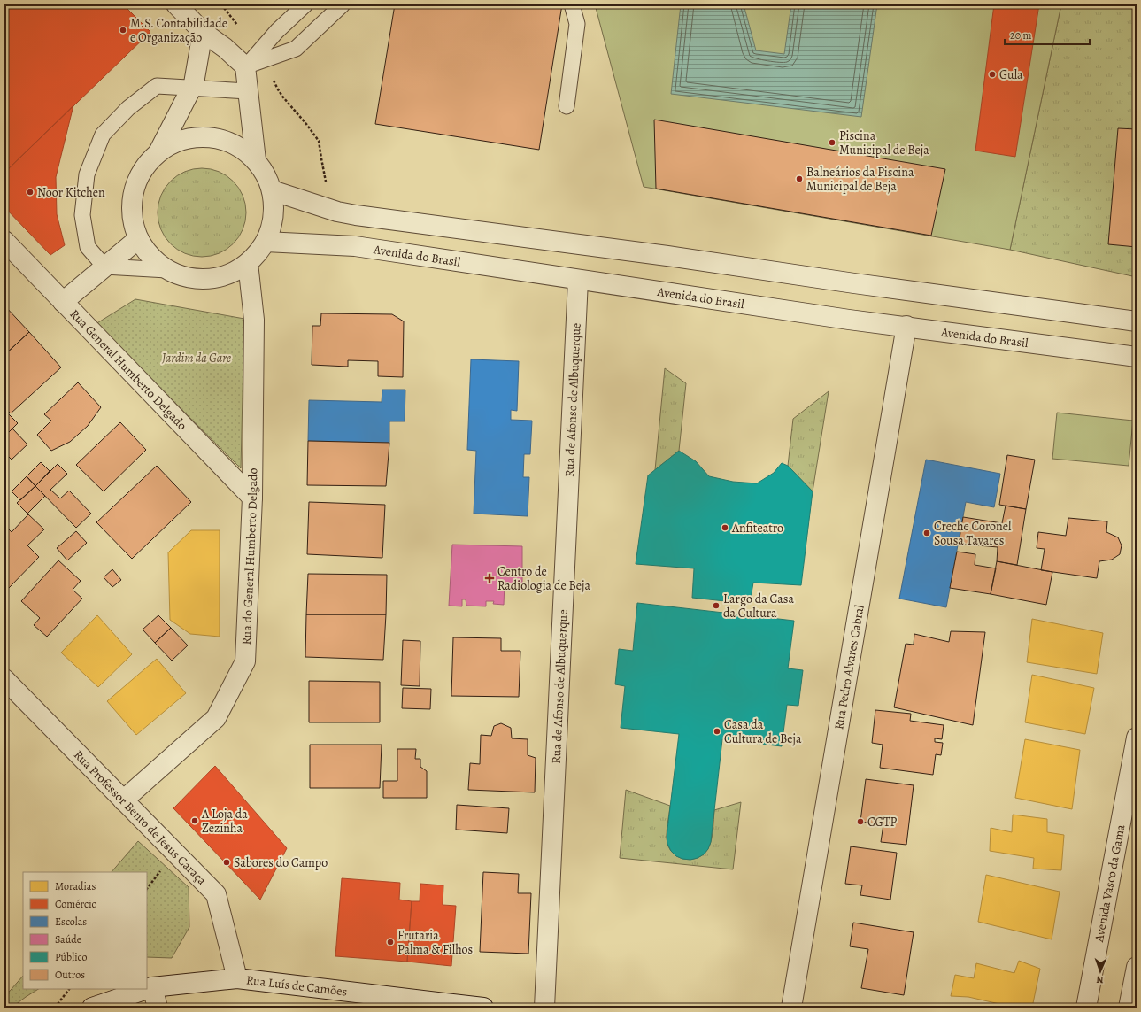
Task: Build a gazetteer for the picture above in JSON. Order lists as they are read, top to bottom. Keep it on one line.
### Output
{"streets":{"street":["Avenida do Brasil","Rua General Humberto Delgado","Rua de Afonso de Albuquerque","Rua do General Humberto Delgado","Rua Pedro Alvares Cabral","Rua Professor Bento de Jesus Caraça","Avenida Vasco da Gama","Rua Luís de Camões"]},"crossings":[["Avenida do Brasil","Rua de Afonso de Albuquerque"],["Avenida do Brasil","Rua Pedro Alvares Cabral"],["Rua General Humberto Delgado","Rua do General Humberto Delgado"],["Rua do General Humberto Delgado","Rua Professor Bento de Jesus Caraça"],["Rua Professor Bento de Jesus Caraça","Rua Luís de Camões"]],"parks":["Jardim da Gare"],"places":{"other":["M.S. Contabilidade e Organização","Gula","Piscina Municipal de Beja","Balneários da Piscina Municipal de Beja","Noor Kitchen","Anfiteatro","Creche Coronel Sousa Tavares","Largo da Casa da Cultura","Casa da Cultura de Beja","A Loja da Zezinha","CGTP","Sabores do Campo","Frutaria Palma & Filhos"],"health":["Centro de Radiologia de Beja"]},"legend":["Moradias","Comércio","Escolas","Saúde","Público","Outros"],"scale_bar":"20 m","north":"bottom"}
